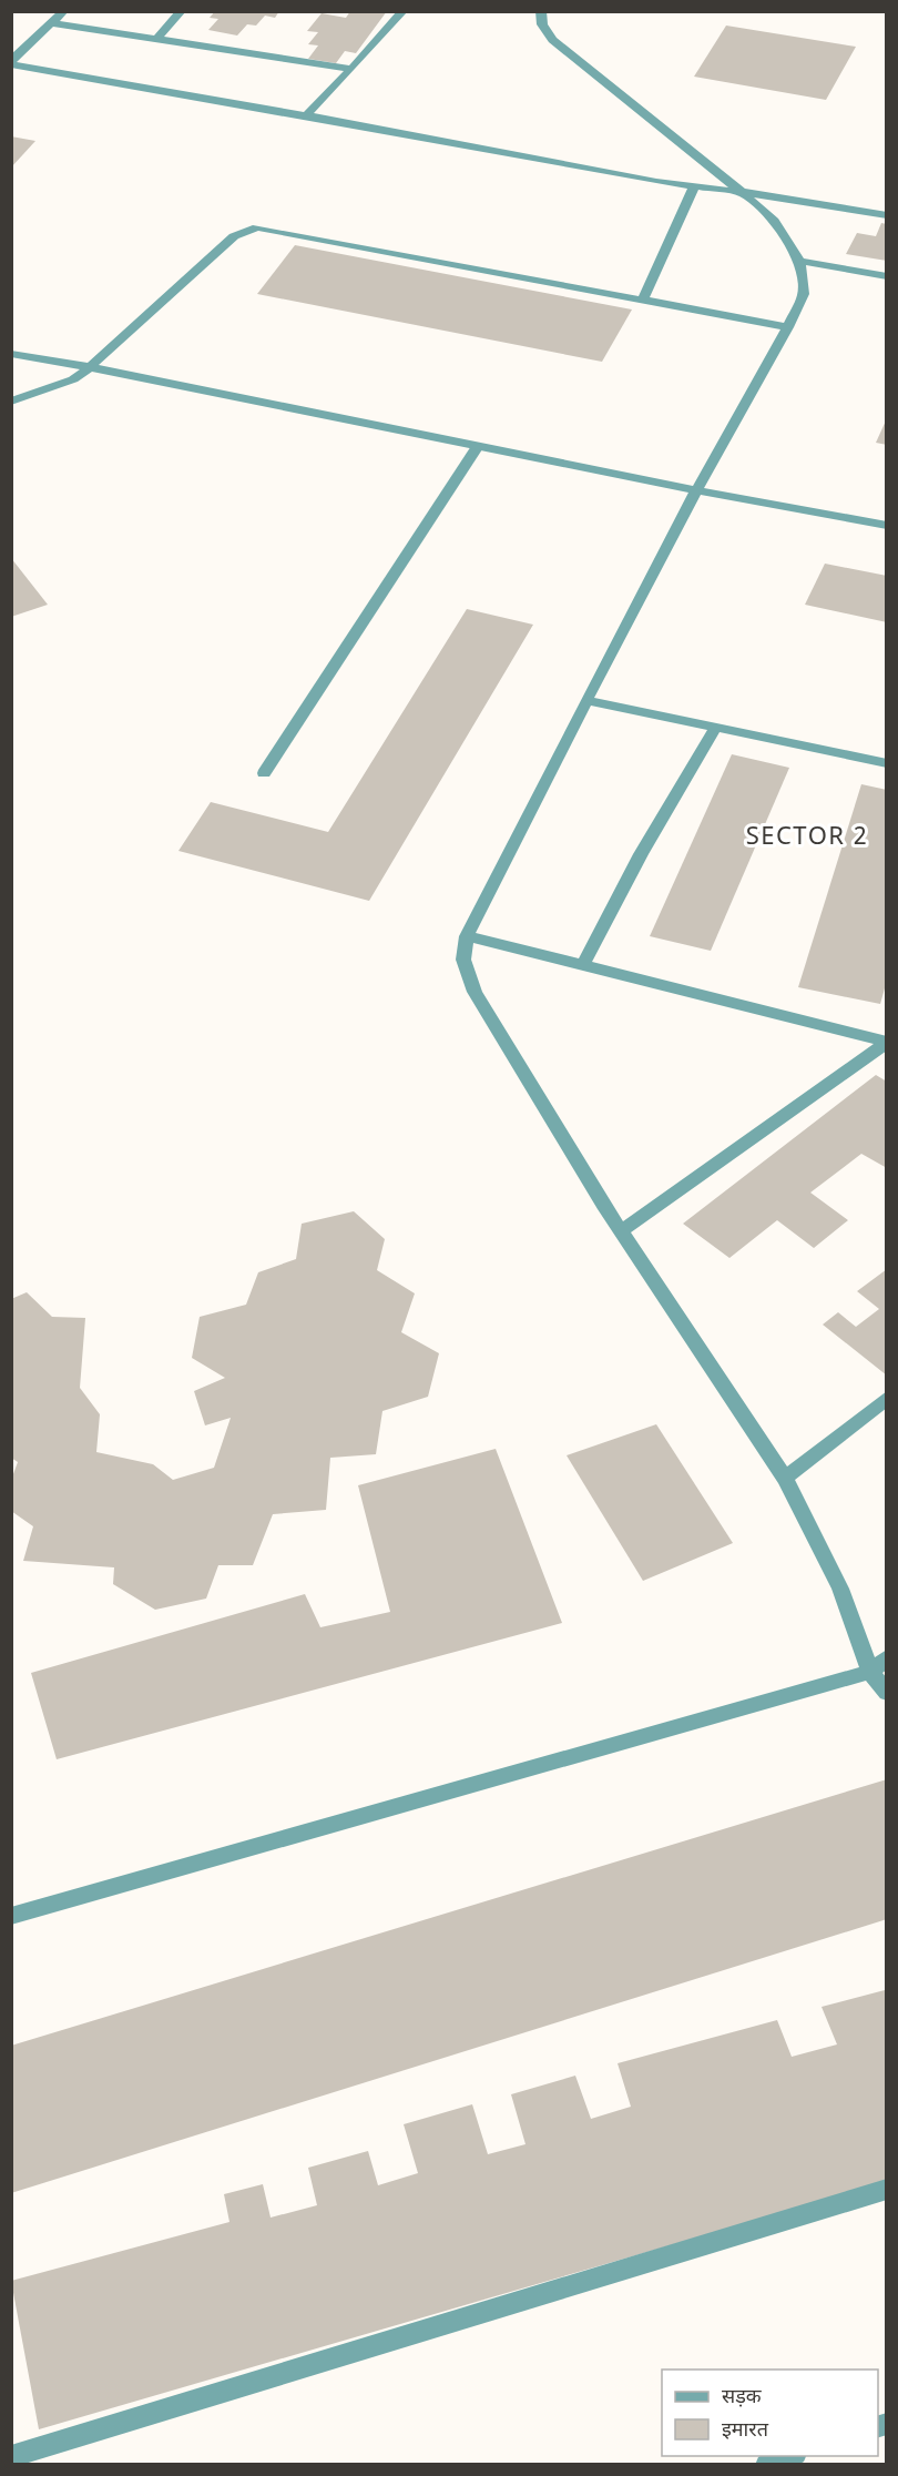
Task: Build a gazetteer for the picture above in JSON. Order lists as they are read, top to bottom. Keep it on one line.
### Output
{"districts":["SECTOR 2"],"legend":["सड़क","इमारत"]}
